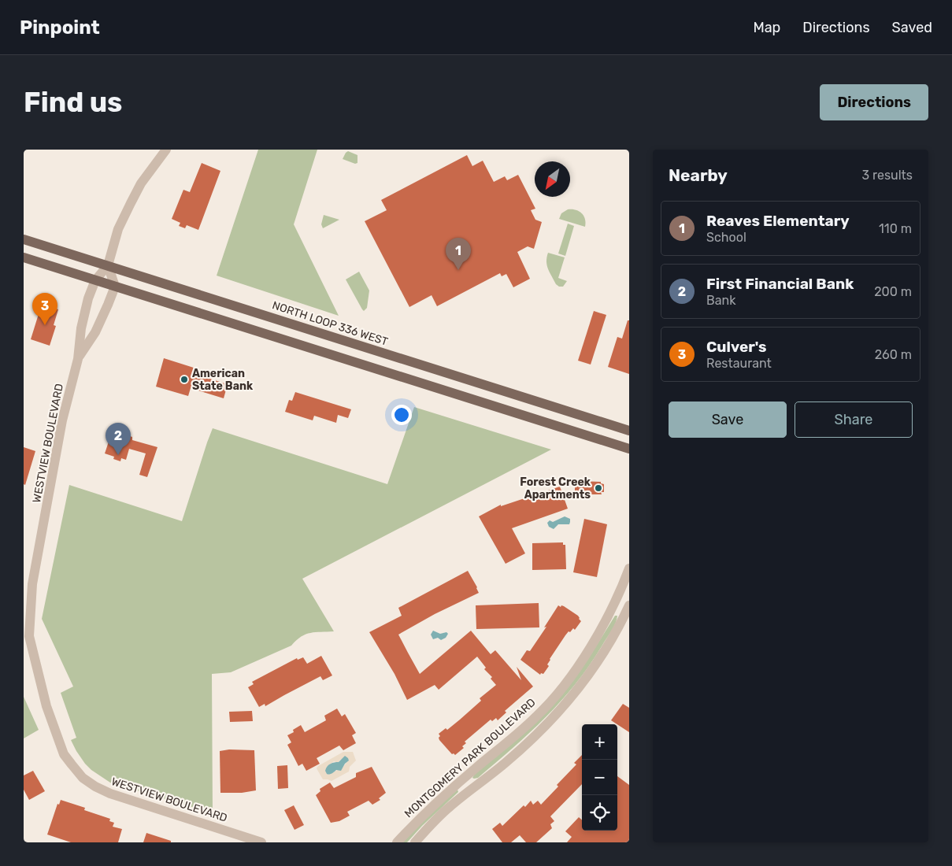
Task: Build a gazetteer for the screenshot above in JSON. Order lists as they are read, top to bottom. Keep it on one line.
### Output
{"streets":{"main road":["NORTH LOOP 336 WEST"],"street":["WESTVIEW BOULEVARD","MONTGOMERY PARK BOULEVARD"]},"crossings":[["NORTH LOOP 336 WEST","WESTVIEW BOULEVARD"]],"places":["American State Bank","Forest Creek Apartments"],"north":"bottom left","page":{"header":"Pinpoint","nav":["Map","Directions","Saved"],"buttons":["Directions",["Save","Share"]],"title":"Find us","heading":["Nearby","3 results"],"list":[{"mark":"1","name":"Reaves Elementary","note":"School","value":"110 m"},{"mark":"2","name":"First Financial Bank","note":"Bank","value":"200 m"},{"mark":"3","name":"Culver's","note":"Restaurant","value":"260 m"}],"pins":["1","3","2"],"map_buttons":["+","−"]}}
